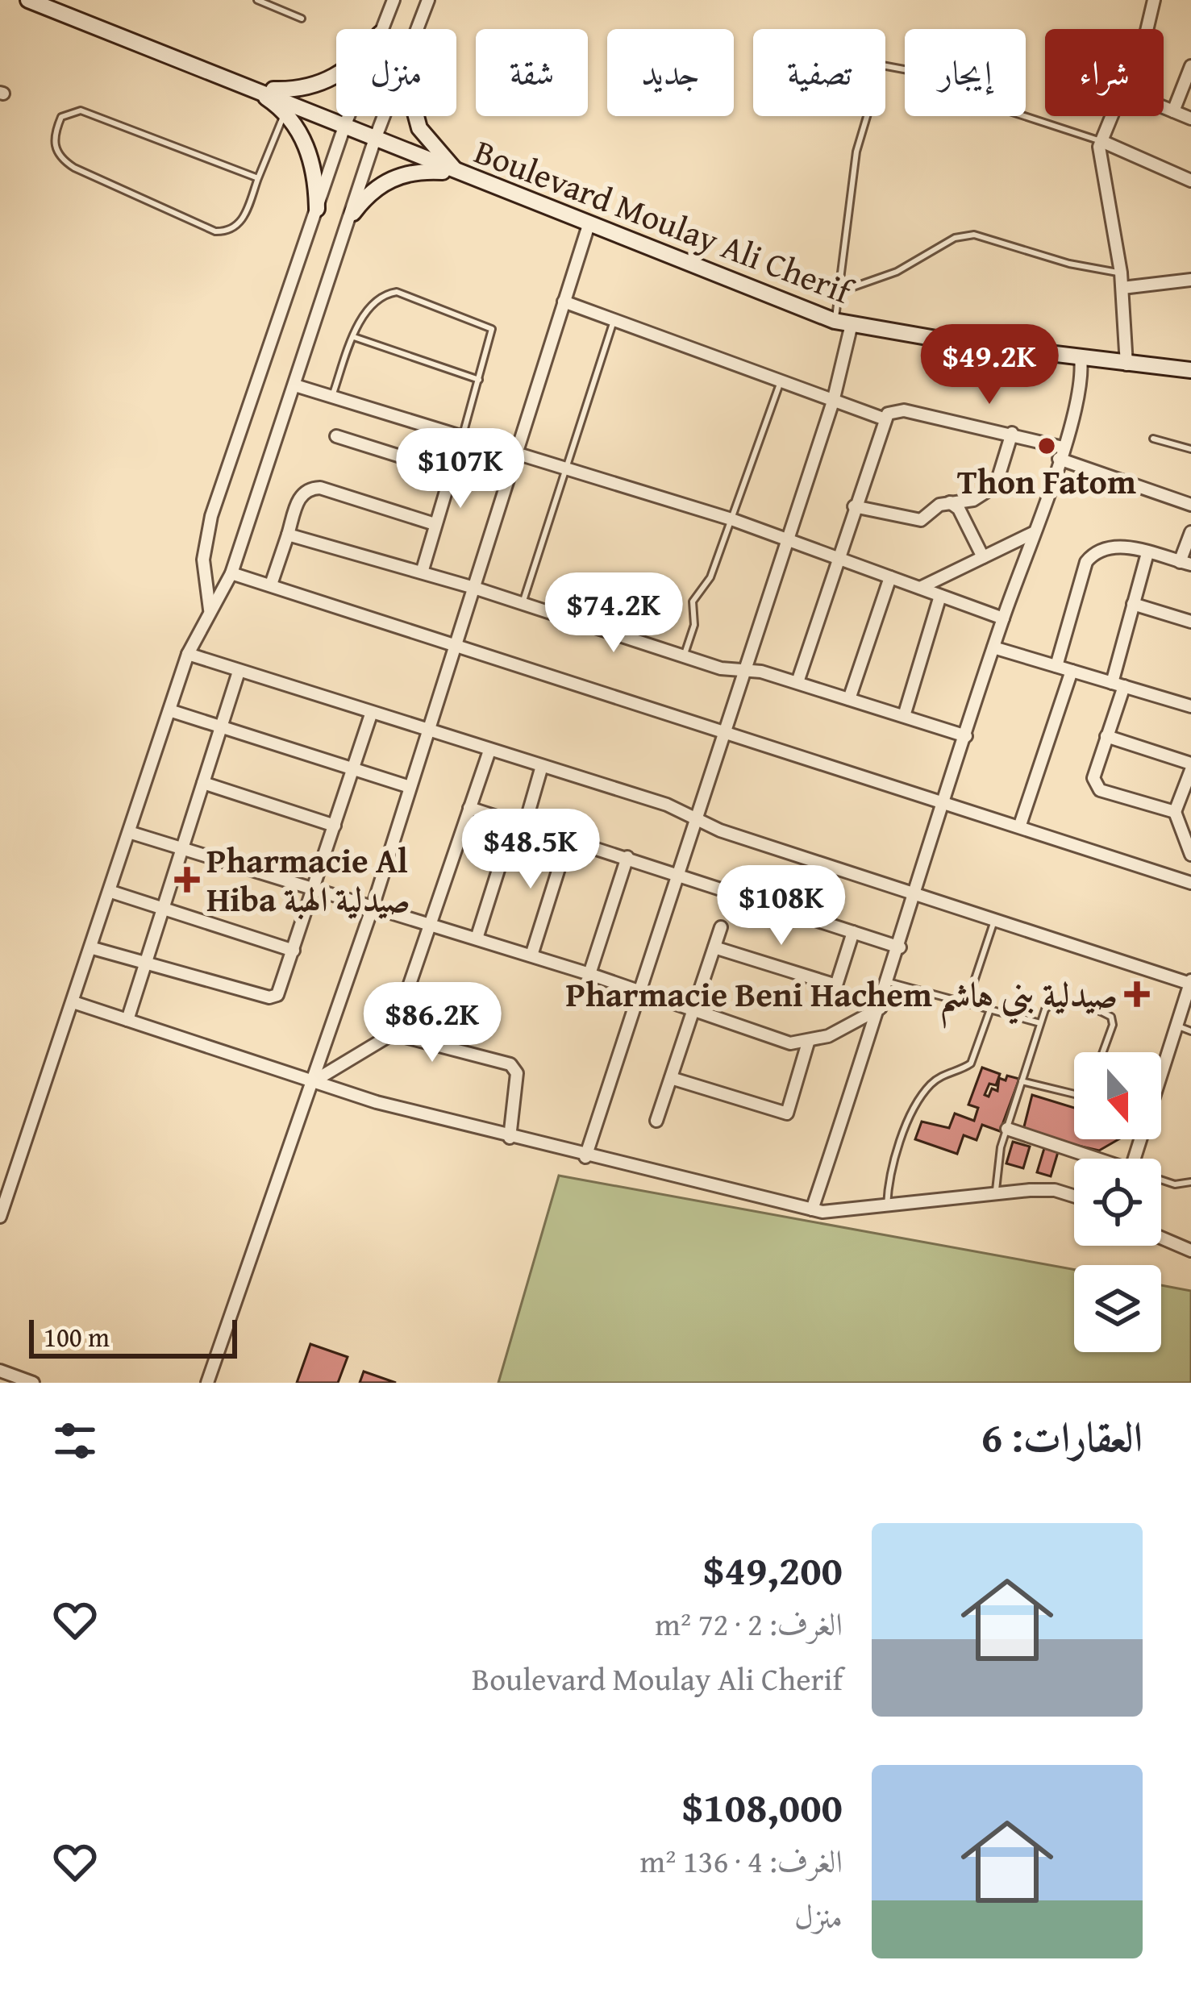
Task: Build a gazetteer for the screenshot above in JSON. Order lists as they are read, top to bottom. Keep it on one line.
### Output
{"streets":{"main road":["Boulevard Moulay Ali Cherif"]},"places":{"other":["Thon Fatom"],"health":["Pharmacie Al Hiba صيدلية الهبة","Pharmacie Beni Hachem صيدلية بني هاشم"]},"scale_bar":"100 m","north":"bottom","page":{"chip":["شراء","إيجار","تصفية","جديد","شقة","منزل"],"price":["$49.2K","$107K","$74.2K","$48.5K","$108K","$86.2K"],"scale":"100 m","heading":"العقارات: 6","list":[{"name":"$49,200","note":"الغرف: 2 · 72 m² · Boulevard Moulay Ali Cherif"},{"name":"$108,000","note":"الغرف: 4 · 136 m² · منزل"}]}}
